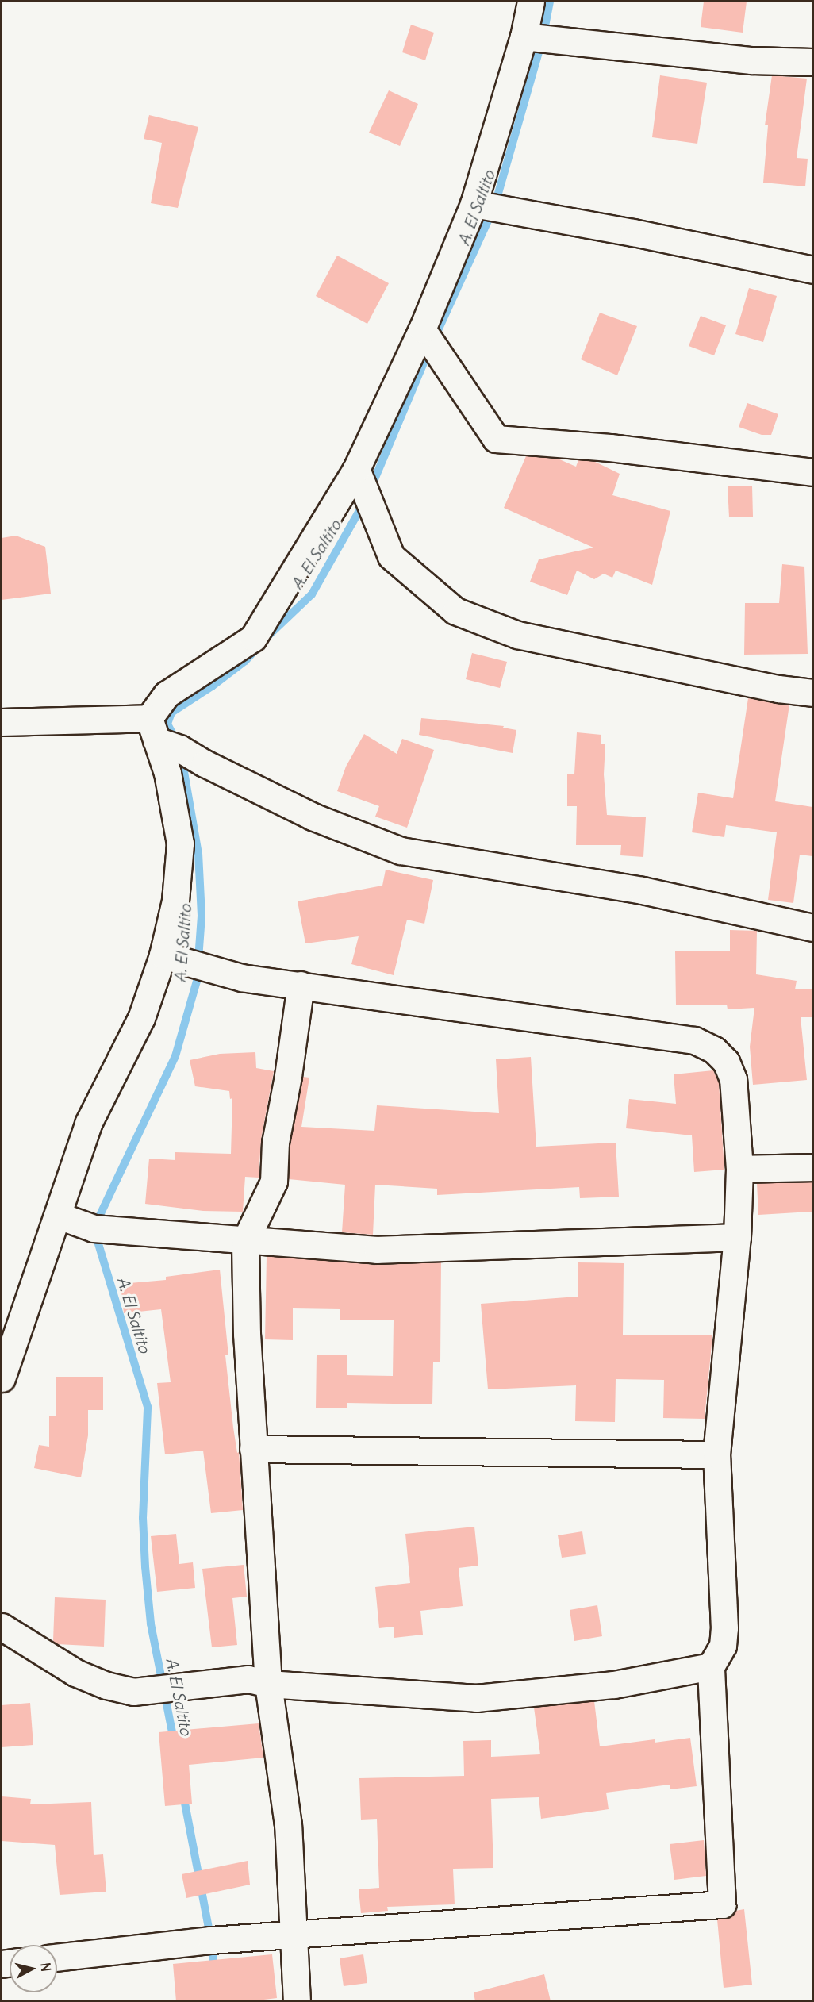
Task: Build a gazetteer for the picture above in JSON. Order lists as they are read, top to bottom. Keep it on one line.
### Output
{"water":["A. El Saltito"],"north":"right"}
